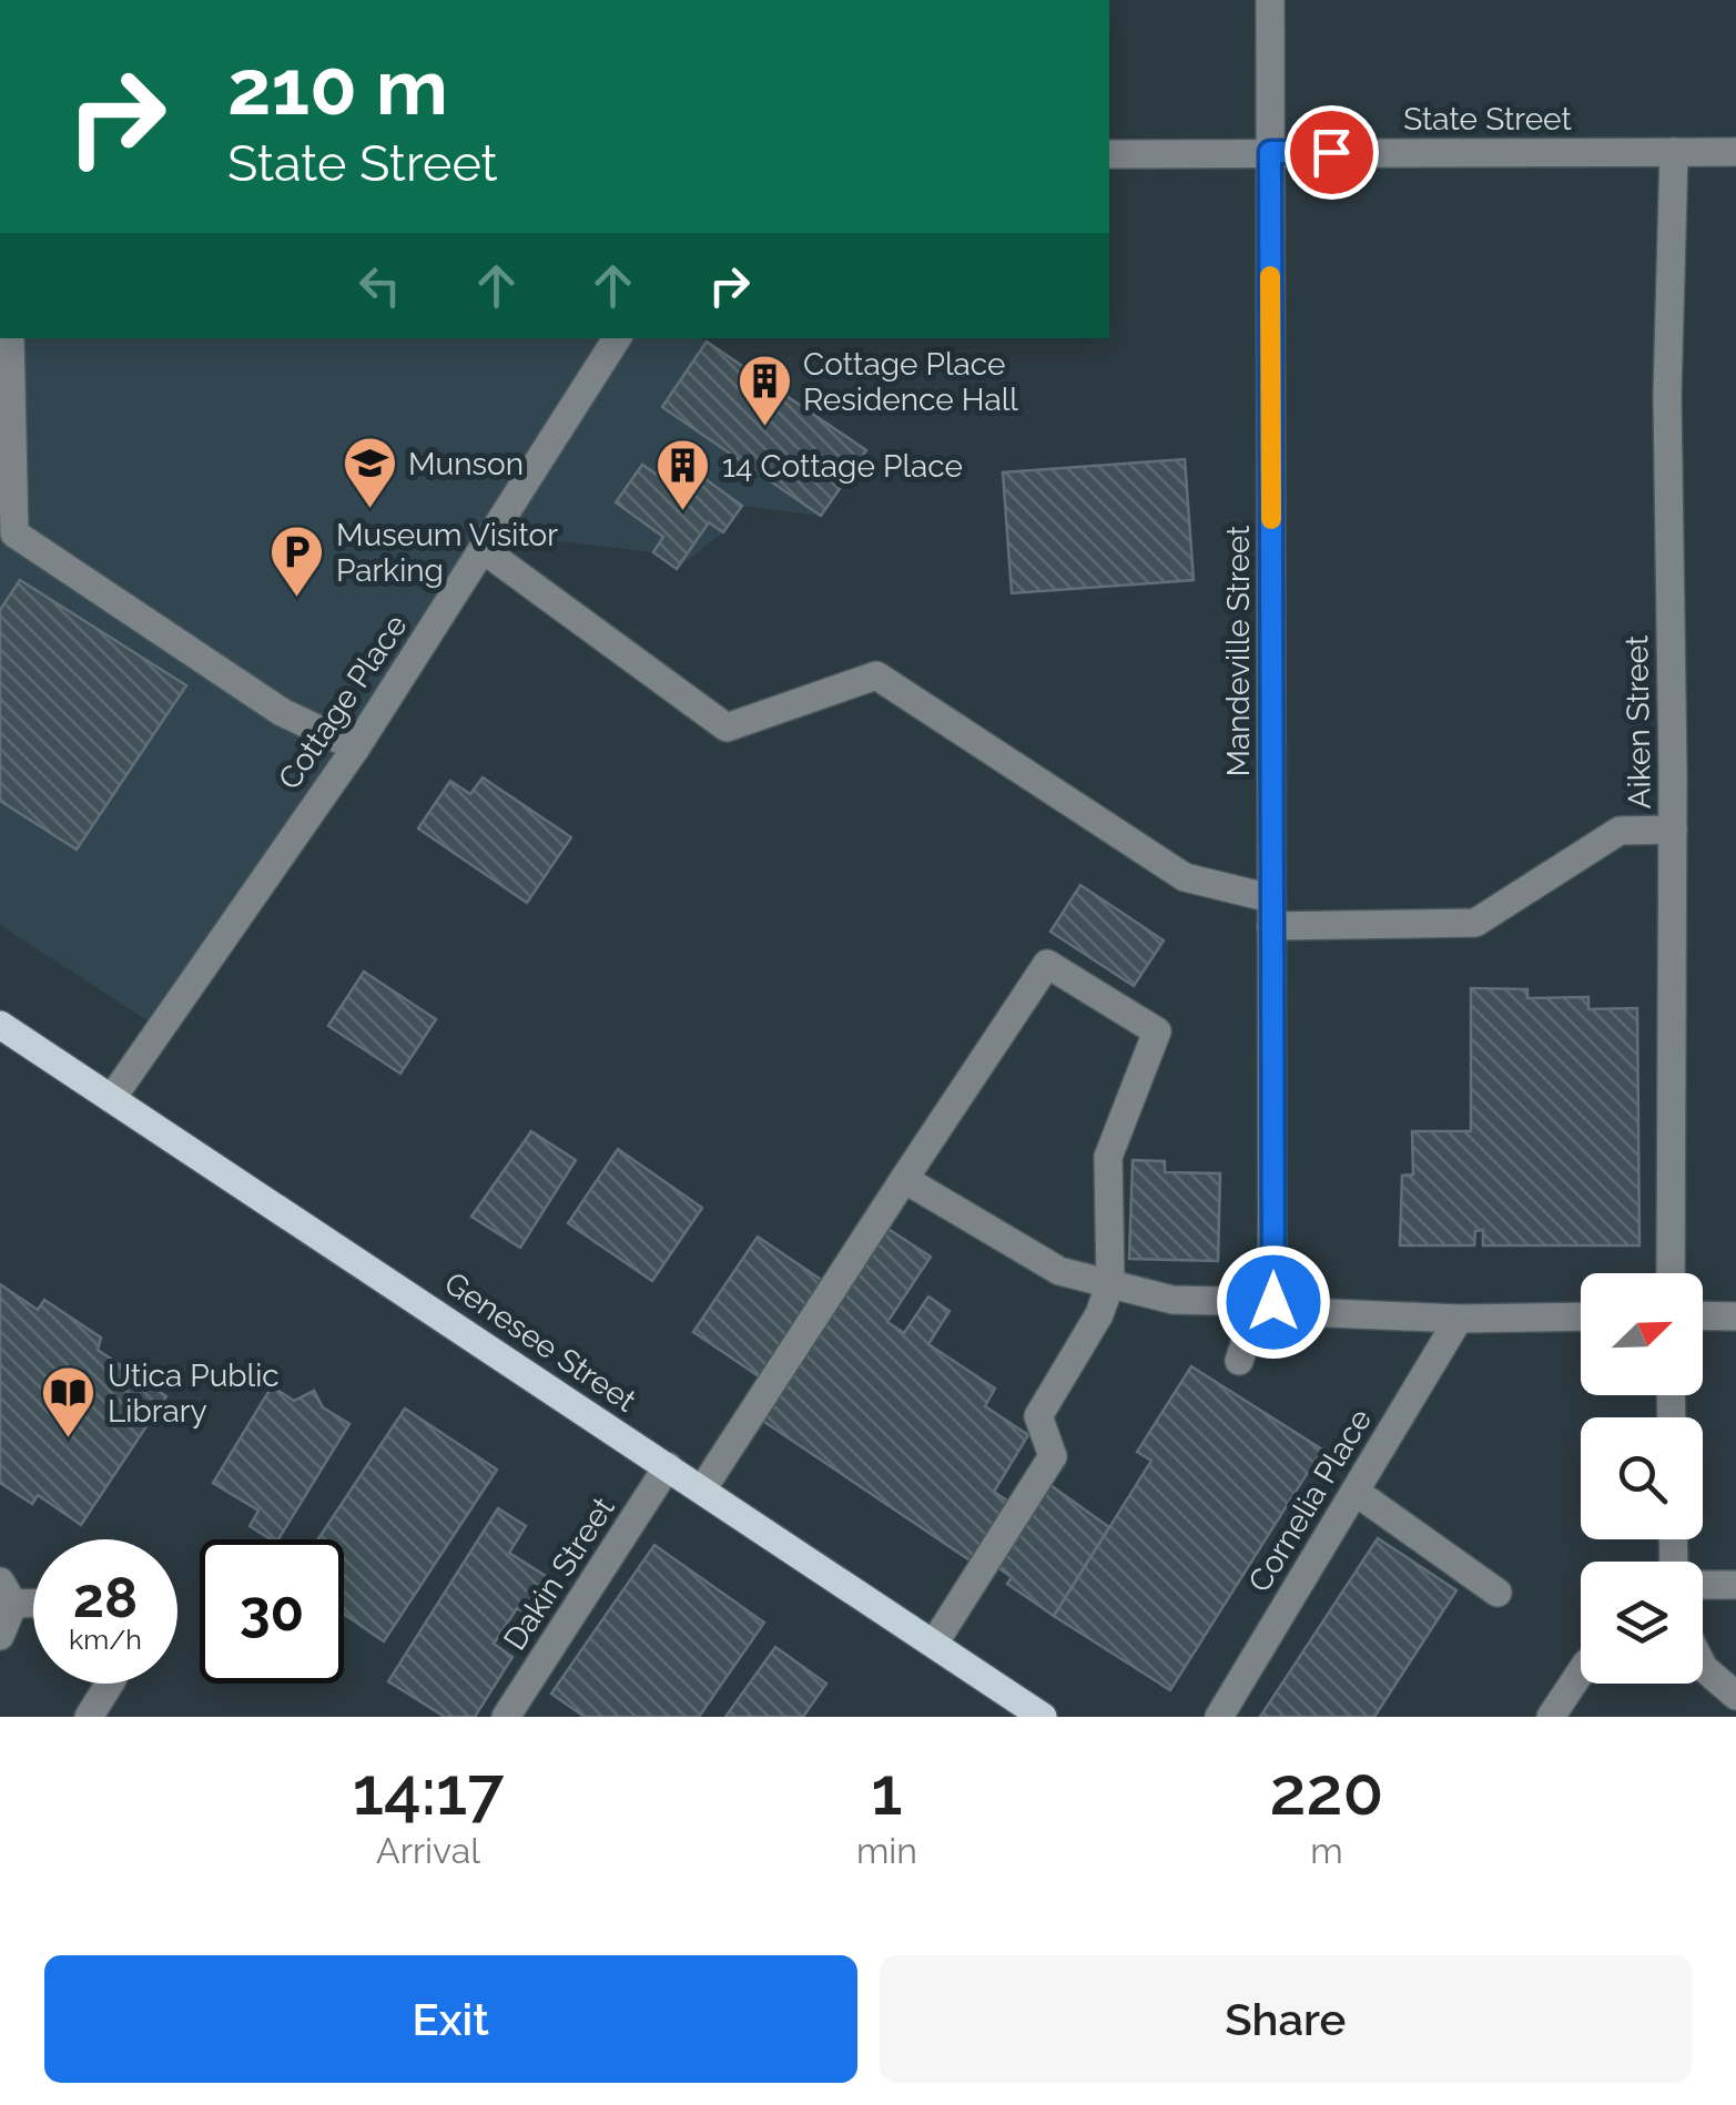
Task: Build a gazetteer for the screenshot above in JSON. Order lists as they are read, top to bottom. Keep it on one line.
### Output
{"streets":{"main road":["Genesee Street"],"street":["State Street","Mandeville Street","Cottage Place","Aiken Street","Cornelia Place","Dakin Street"]},"crossings":[["State Street","Mandeville Street"],["State Street","Aiken Street"],["Cottage Place","Genesee Street"],["Genesee Street","Dakin Street"]],"places":{"building":["Cottage Place Residence Hall","14 Cottage Place"],"school or university":["Munson"],"parking":["Museum Visitor Parking"],"library":["Utica Public Library"]},"north":"top right","page":{"turn":["210 m","State Street"],"speed":"28 km/h","limit":"30","eta":["14:17","Arrival","1","min","220","m"],"buttons":["Exit","Share"]}}
